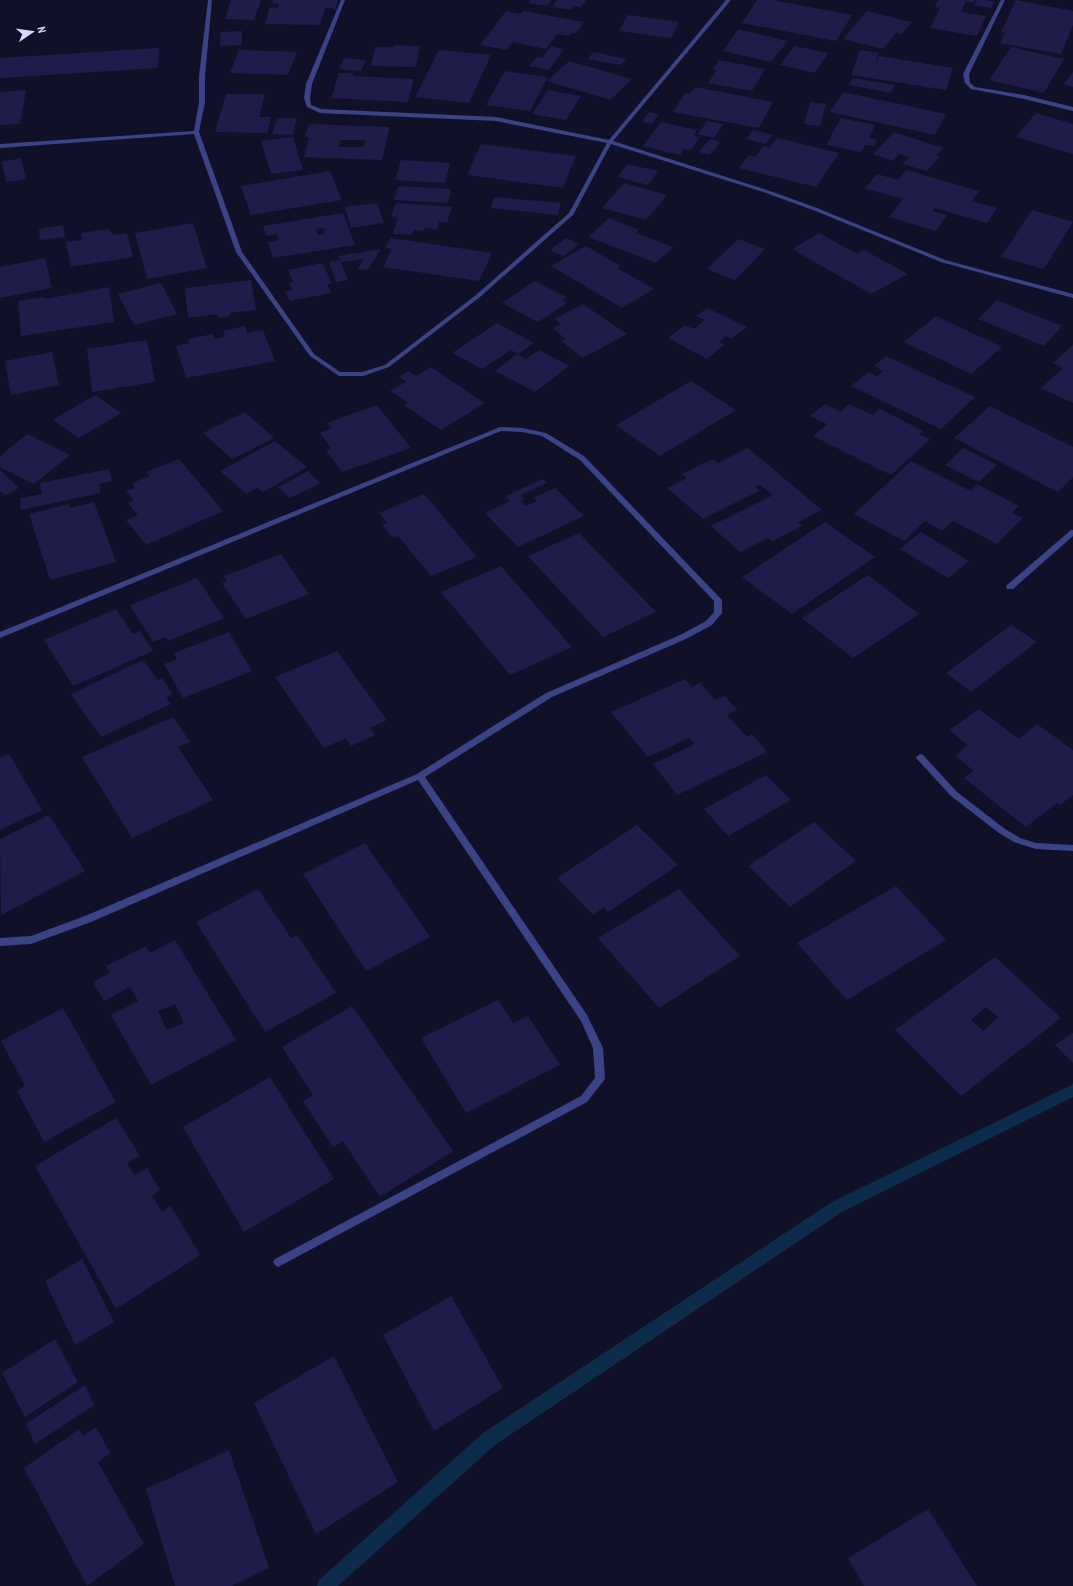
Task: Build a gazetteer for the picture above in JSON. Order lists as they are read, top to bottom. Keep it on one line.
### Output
{"north":"right"}
